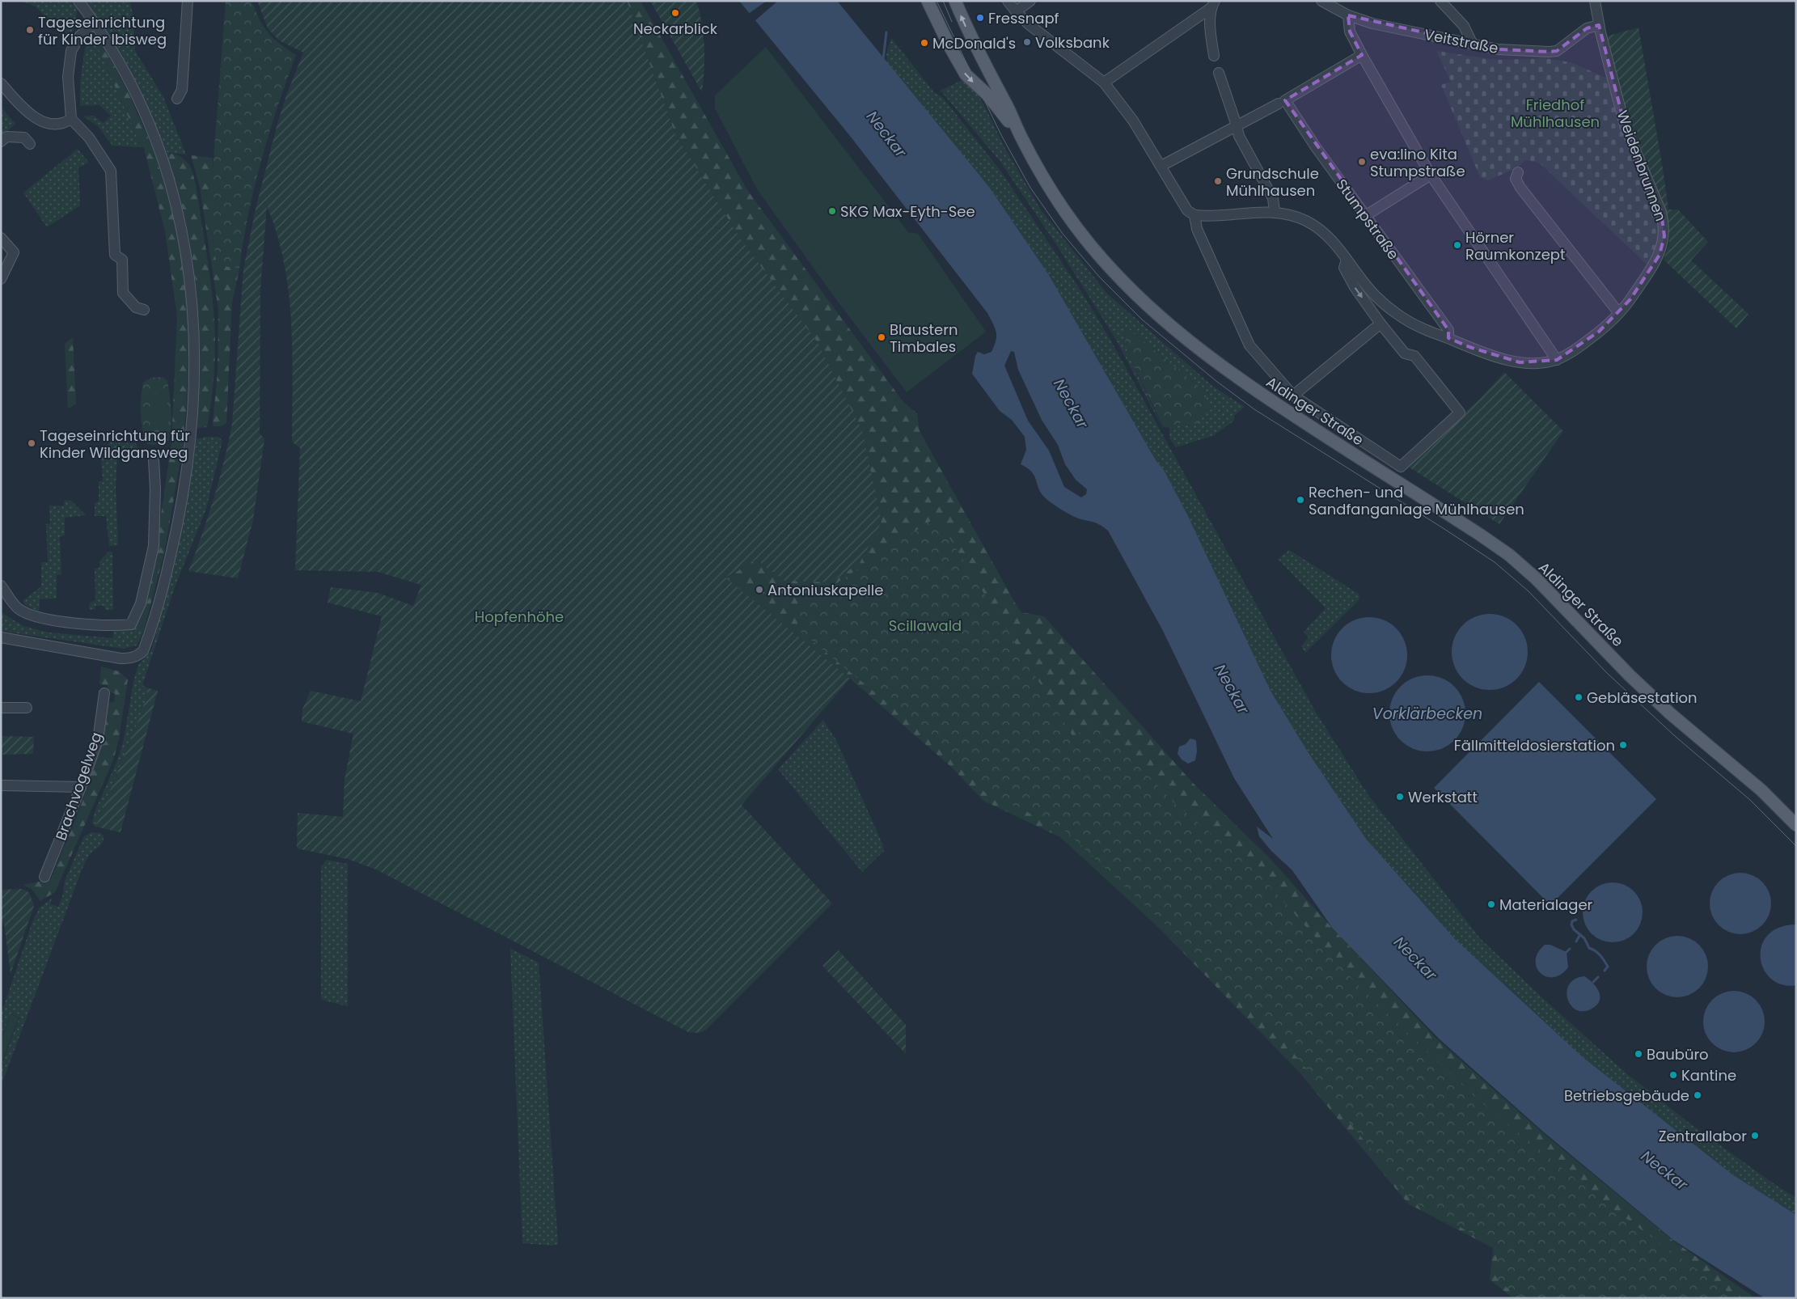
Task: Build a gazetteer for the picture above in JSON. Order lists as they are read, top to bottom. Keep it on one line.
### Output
{"streets":{"main road":["Aldinger Straße"],"street":["Veitstraße","Weidenbrunnen","Stumpstraße","Brachvogelweg"]},"crossings":[["Veitstraße","Weidenbrunnen"],["Weidenbrunnen","Stumpstraße"],["Weidenbrunnen","Aldinger Straße"]],"water":["Neckar","Vorklärbecken"],"parks":["Friedhof Mühlhausen","Hopfenhöhe","Scillawald"],"places":["Neckarblick","Fressnapf","Tageseinrichtung für Kinder Ibisweg","Volksbank","McDonald's","eva:lino Kita Stumpstraße","Grundschule Mühlhausen","SKG Max-Eyth-See","Hörner Raumkonzept","Blaustern Timbales","Tageseinrichtung für Kinder Wildgansweg","Rechen- und Sandfanganlage Mühlhausen","Antoniuskapelle","Gebläsestation","Fällmitteldosierstation","Werkstatt","Materialager","Baubüro","Kantine","Betriebsgebäude","Zentrallabor"]}
